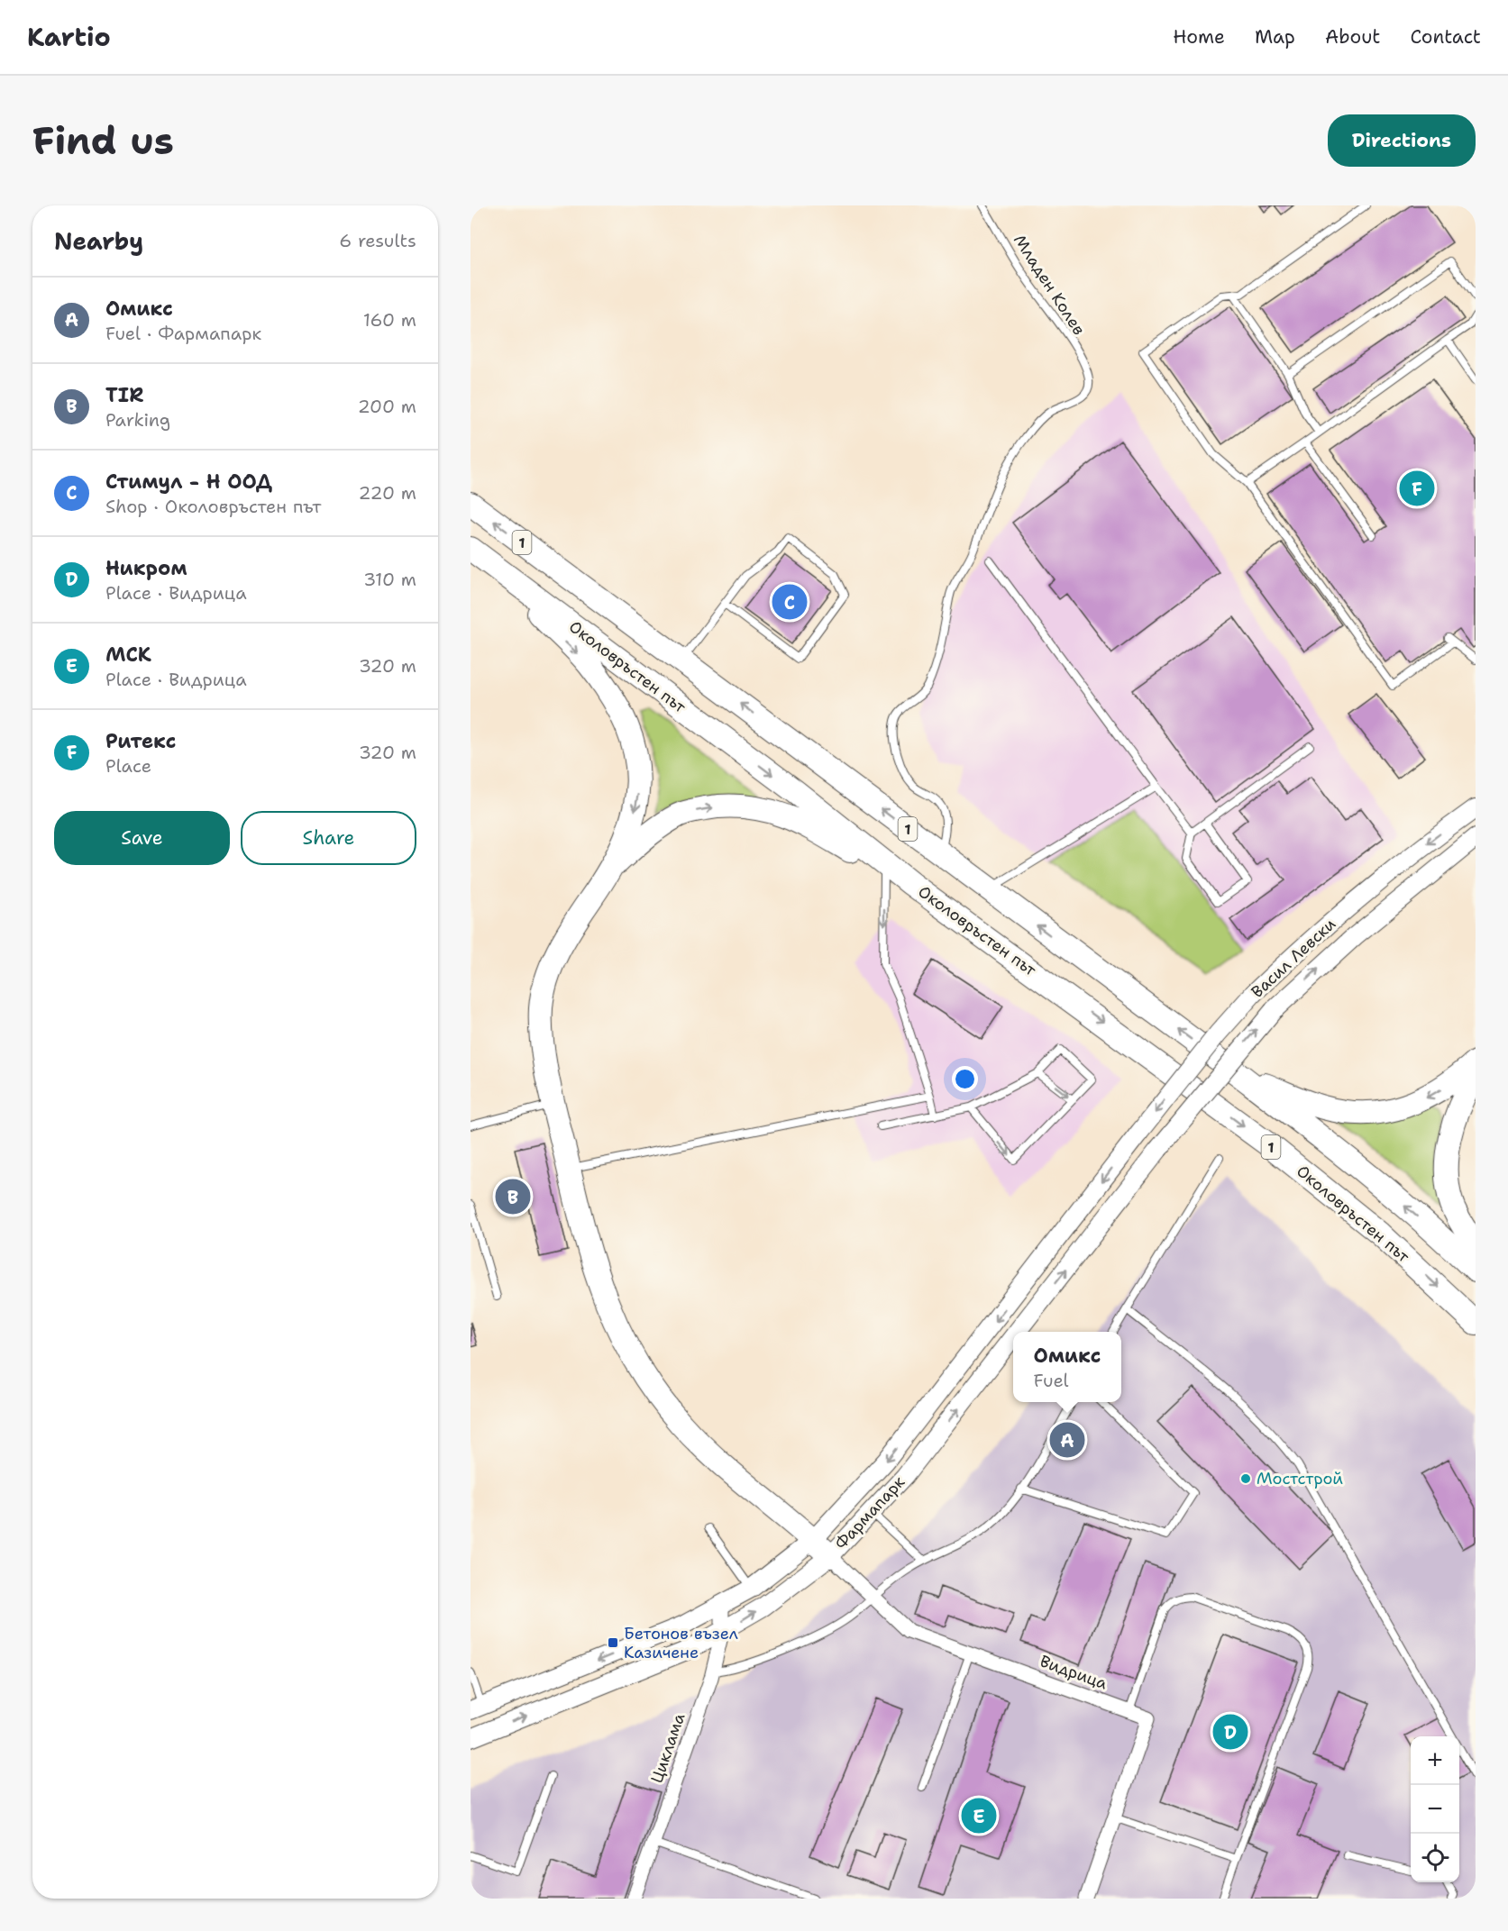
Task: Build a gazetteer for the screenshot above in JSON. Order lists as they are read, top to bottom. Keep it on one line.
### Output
{"streets":{"highway":["1","Околовръстен път"],"street":["Васил Левски","Фармапарк","Видрица","Циклама"],"lane":["Младен Колев"]},"crossings":[["Младен Колев","1"],["Васил Левски","Фармапарк"],["Фармапарк","Видрица"],["Фармапарк","Циклама"]],"places":{"other":["Мостстрой"],"transit":["Бетонов възел Казичене"]},"page":{"header":"Kartio","nav":["Home","Map","About","Contact"],"buttons":["Directions",["Save","Share"]],"title":"Find us","heading":["Nearby","6 results"],"list":[{"mark":"A","name":"Омикс","note":"Fuel · Фармапарк","value":"160 m"},{"mark":"B","name":"TIR","note":"Parking","value":"200 m"},{"mark":"C","name":"Стимул - Н ООД","note":"Shop · Околовръстен път","value":"220 m"},{"mark":"D","name":"Никром","note":"Place · Видрица","value":"310 m"},{"mark":"E","name":"МСК","note":"Place · Видрица","value":"320 m"},{"mark":"F","name":"Ритекс","note":"Place","value":"320 m"}],"pins":["F","C","B","A","D","E"],"popup":["Омикс","Fuel"],"map_buttons":["+","−"]}}
